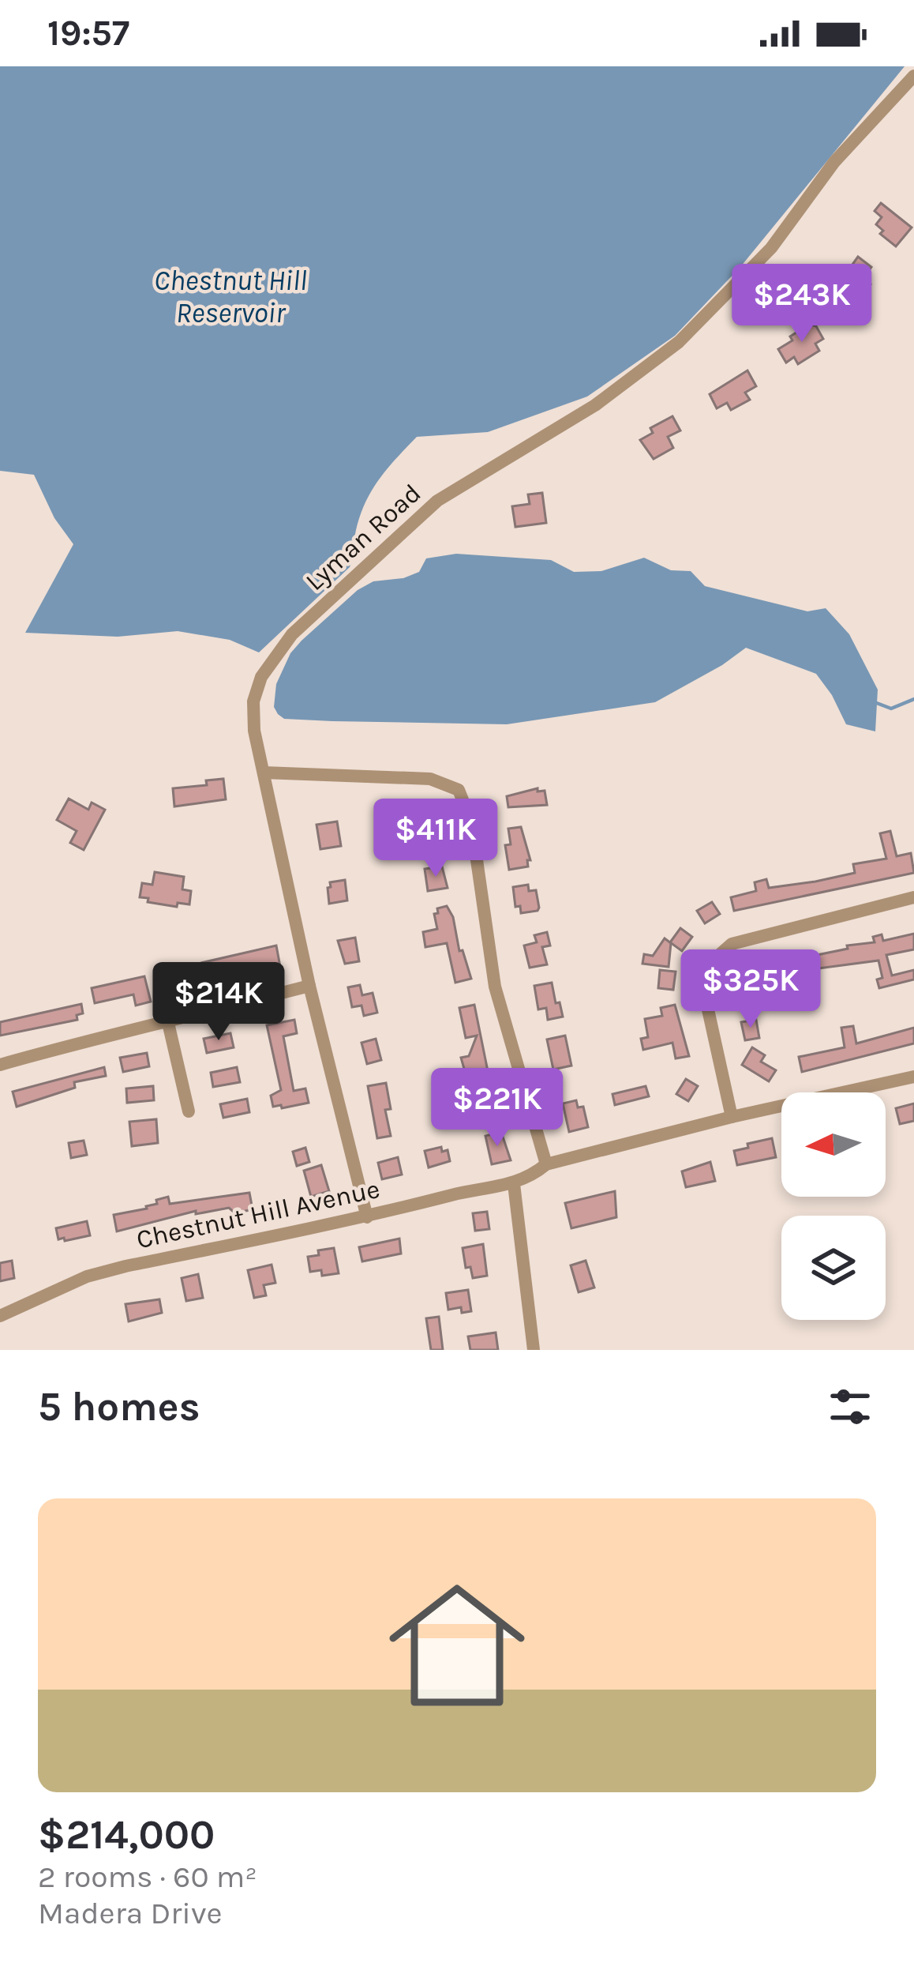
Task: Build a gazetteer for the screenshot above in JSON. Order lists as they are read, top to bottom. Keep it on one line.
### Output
{"streets":{"street":["Lyman Road","Chestnut Hill Avenue"]},"crossings":[["Lyman Road","Chestnut Hill Avenue"]],"water":["Chestnut Hill Reservoir"],"north":"left","page":{"status":"19:57","price":["$243K","$411K","$325K","$214K","$221K"],"heading":"5 homes","list":[{"name":"$214,000","note":"2 rooms · 60 m² · Madera Drive"}]}}
